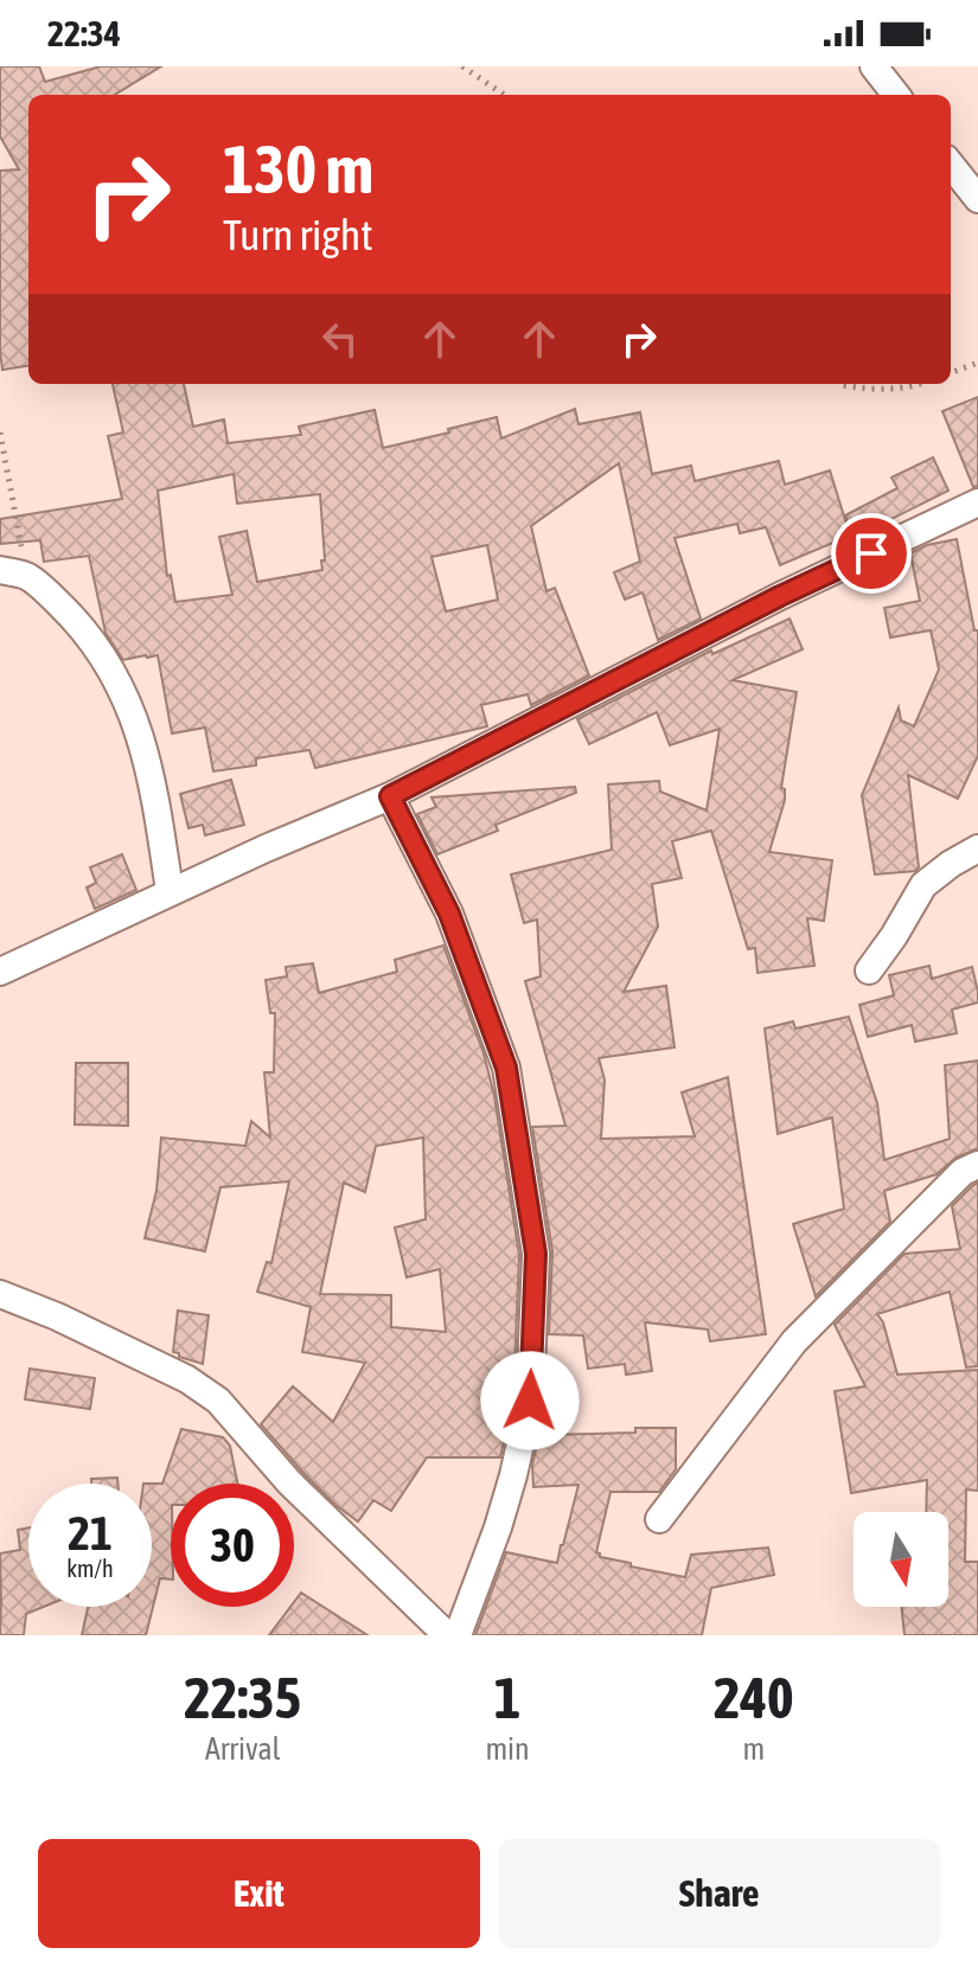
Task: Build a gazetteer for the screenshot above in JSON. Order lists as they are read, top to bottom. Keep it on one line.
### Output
{"north":"bottom","page":{"status":"22:34","turn":["130 m","Turn right"],"speed":"21 km/h","limit":"30","eta":["22:35","Arrival","1","min","240","m"],"buttons":["Exit","Share"]}}
